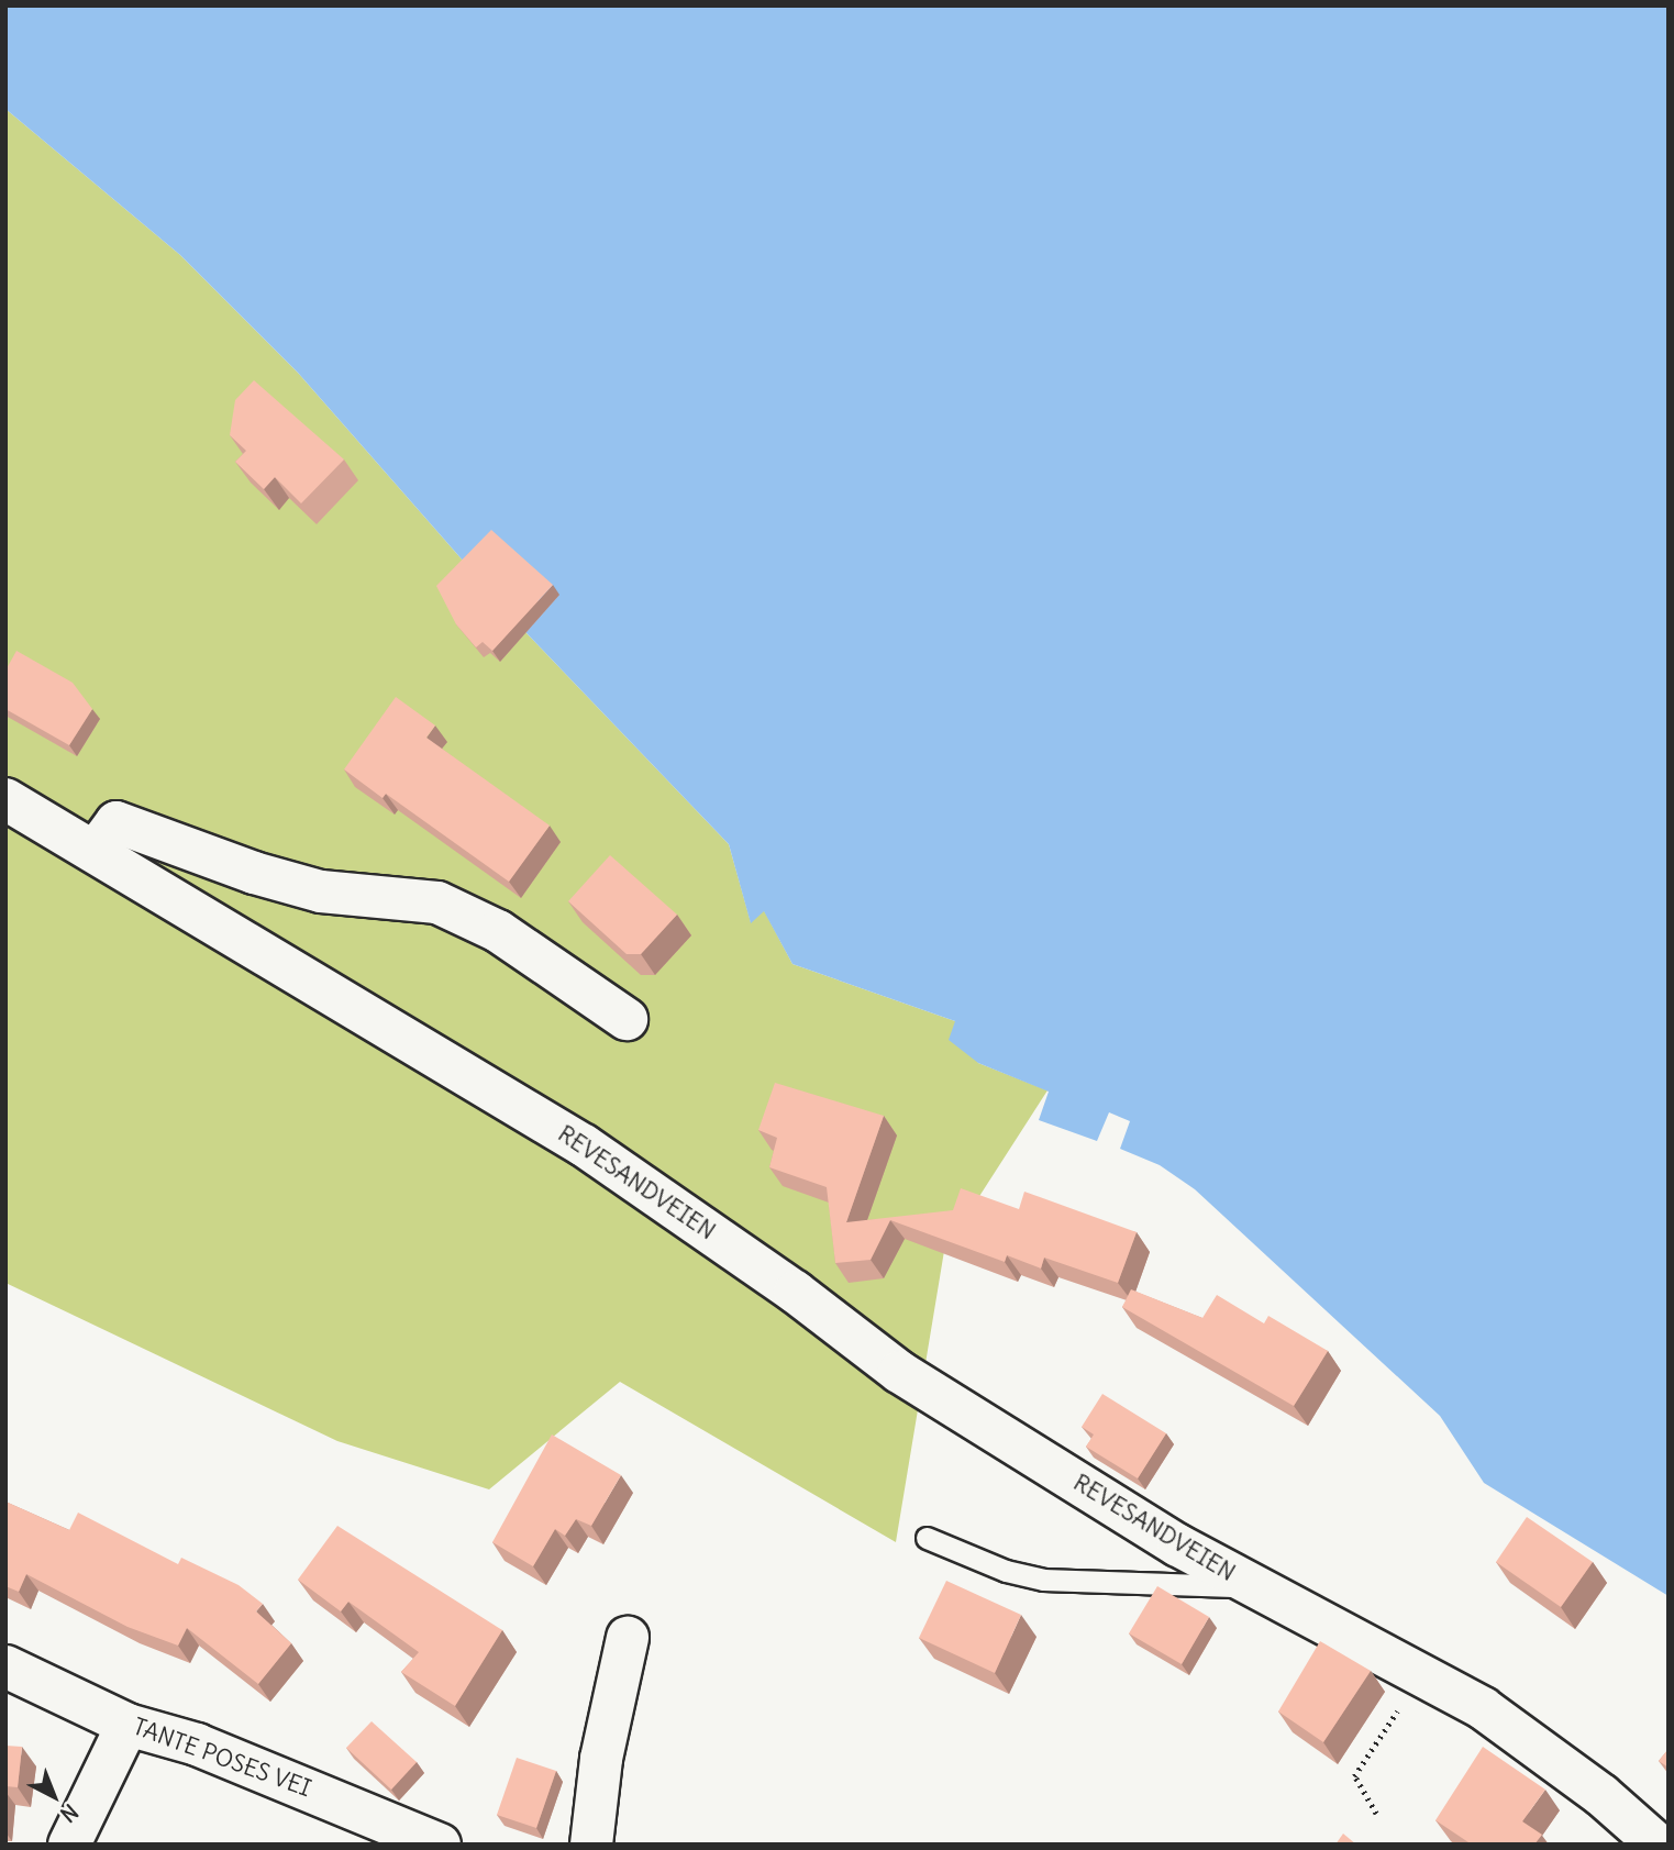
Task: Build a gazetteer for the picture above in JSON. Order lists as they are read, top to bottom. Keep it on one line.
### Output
{"streets":{"main road":["REVESANDVEIEN","TANTE POSES VEI"]},"north":"bottom right"}
